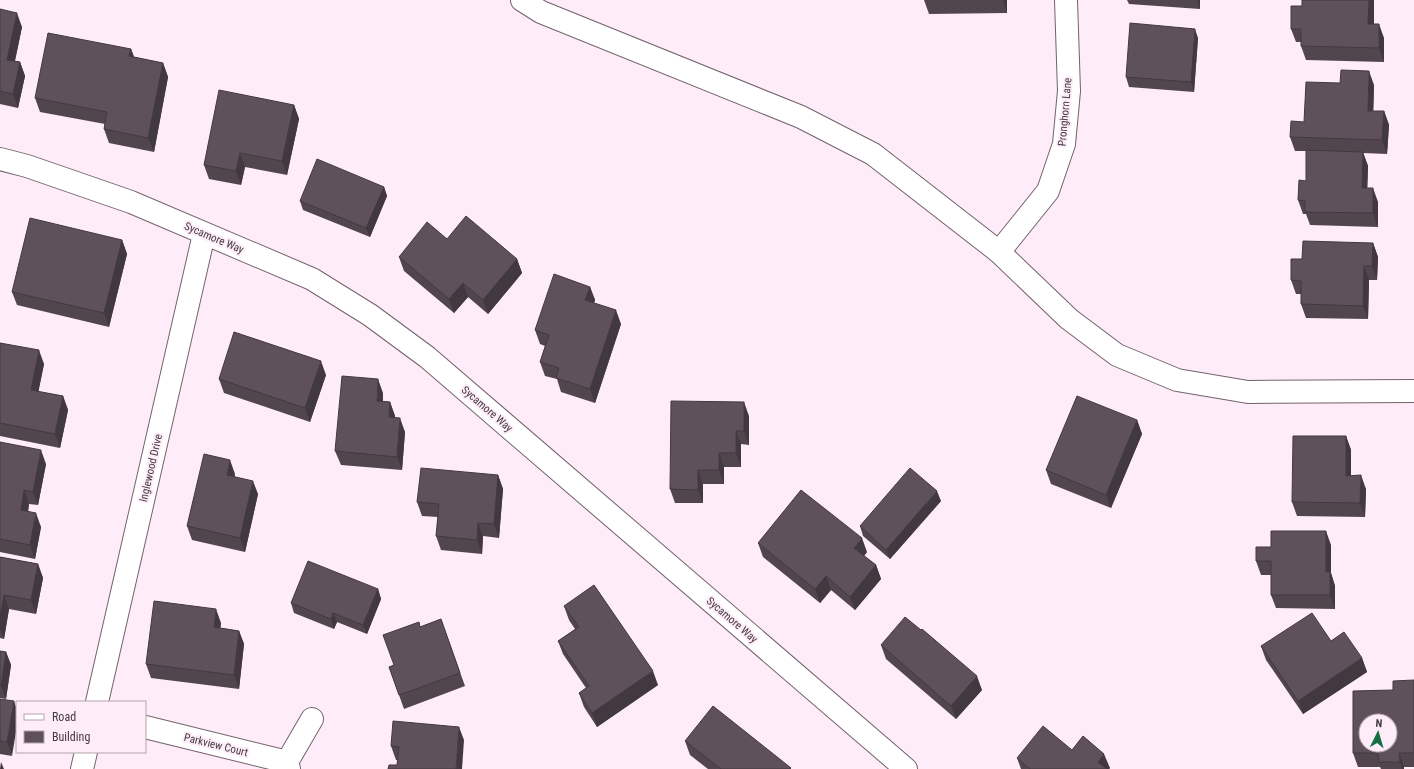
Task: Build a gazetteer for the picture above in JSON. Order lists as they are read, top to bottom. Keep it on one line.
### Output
{"streets":{"street":["Pronghorn Lane","Sycamore Way","Inglewood Drive","Parkview Court"]},"crossings":[["Sycamore Way","Inglewood Drive"]],"legend":["Road","Building"],"north":"top"}
